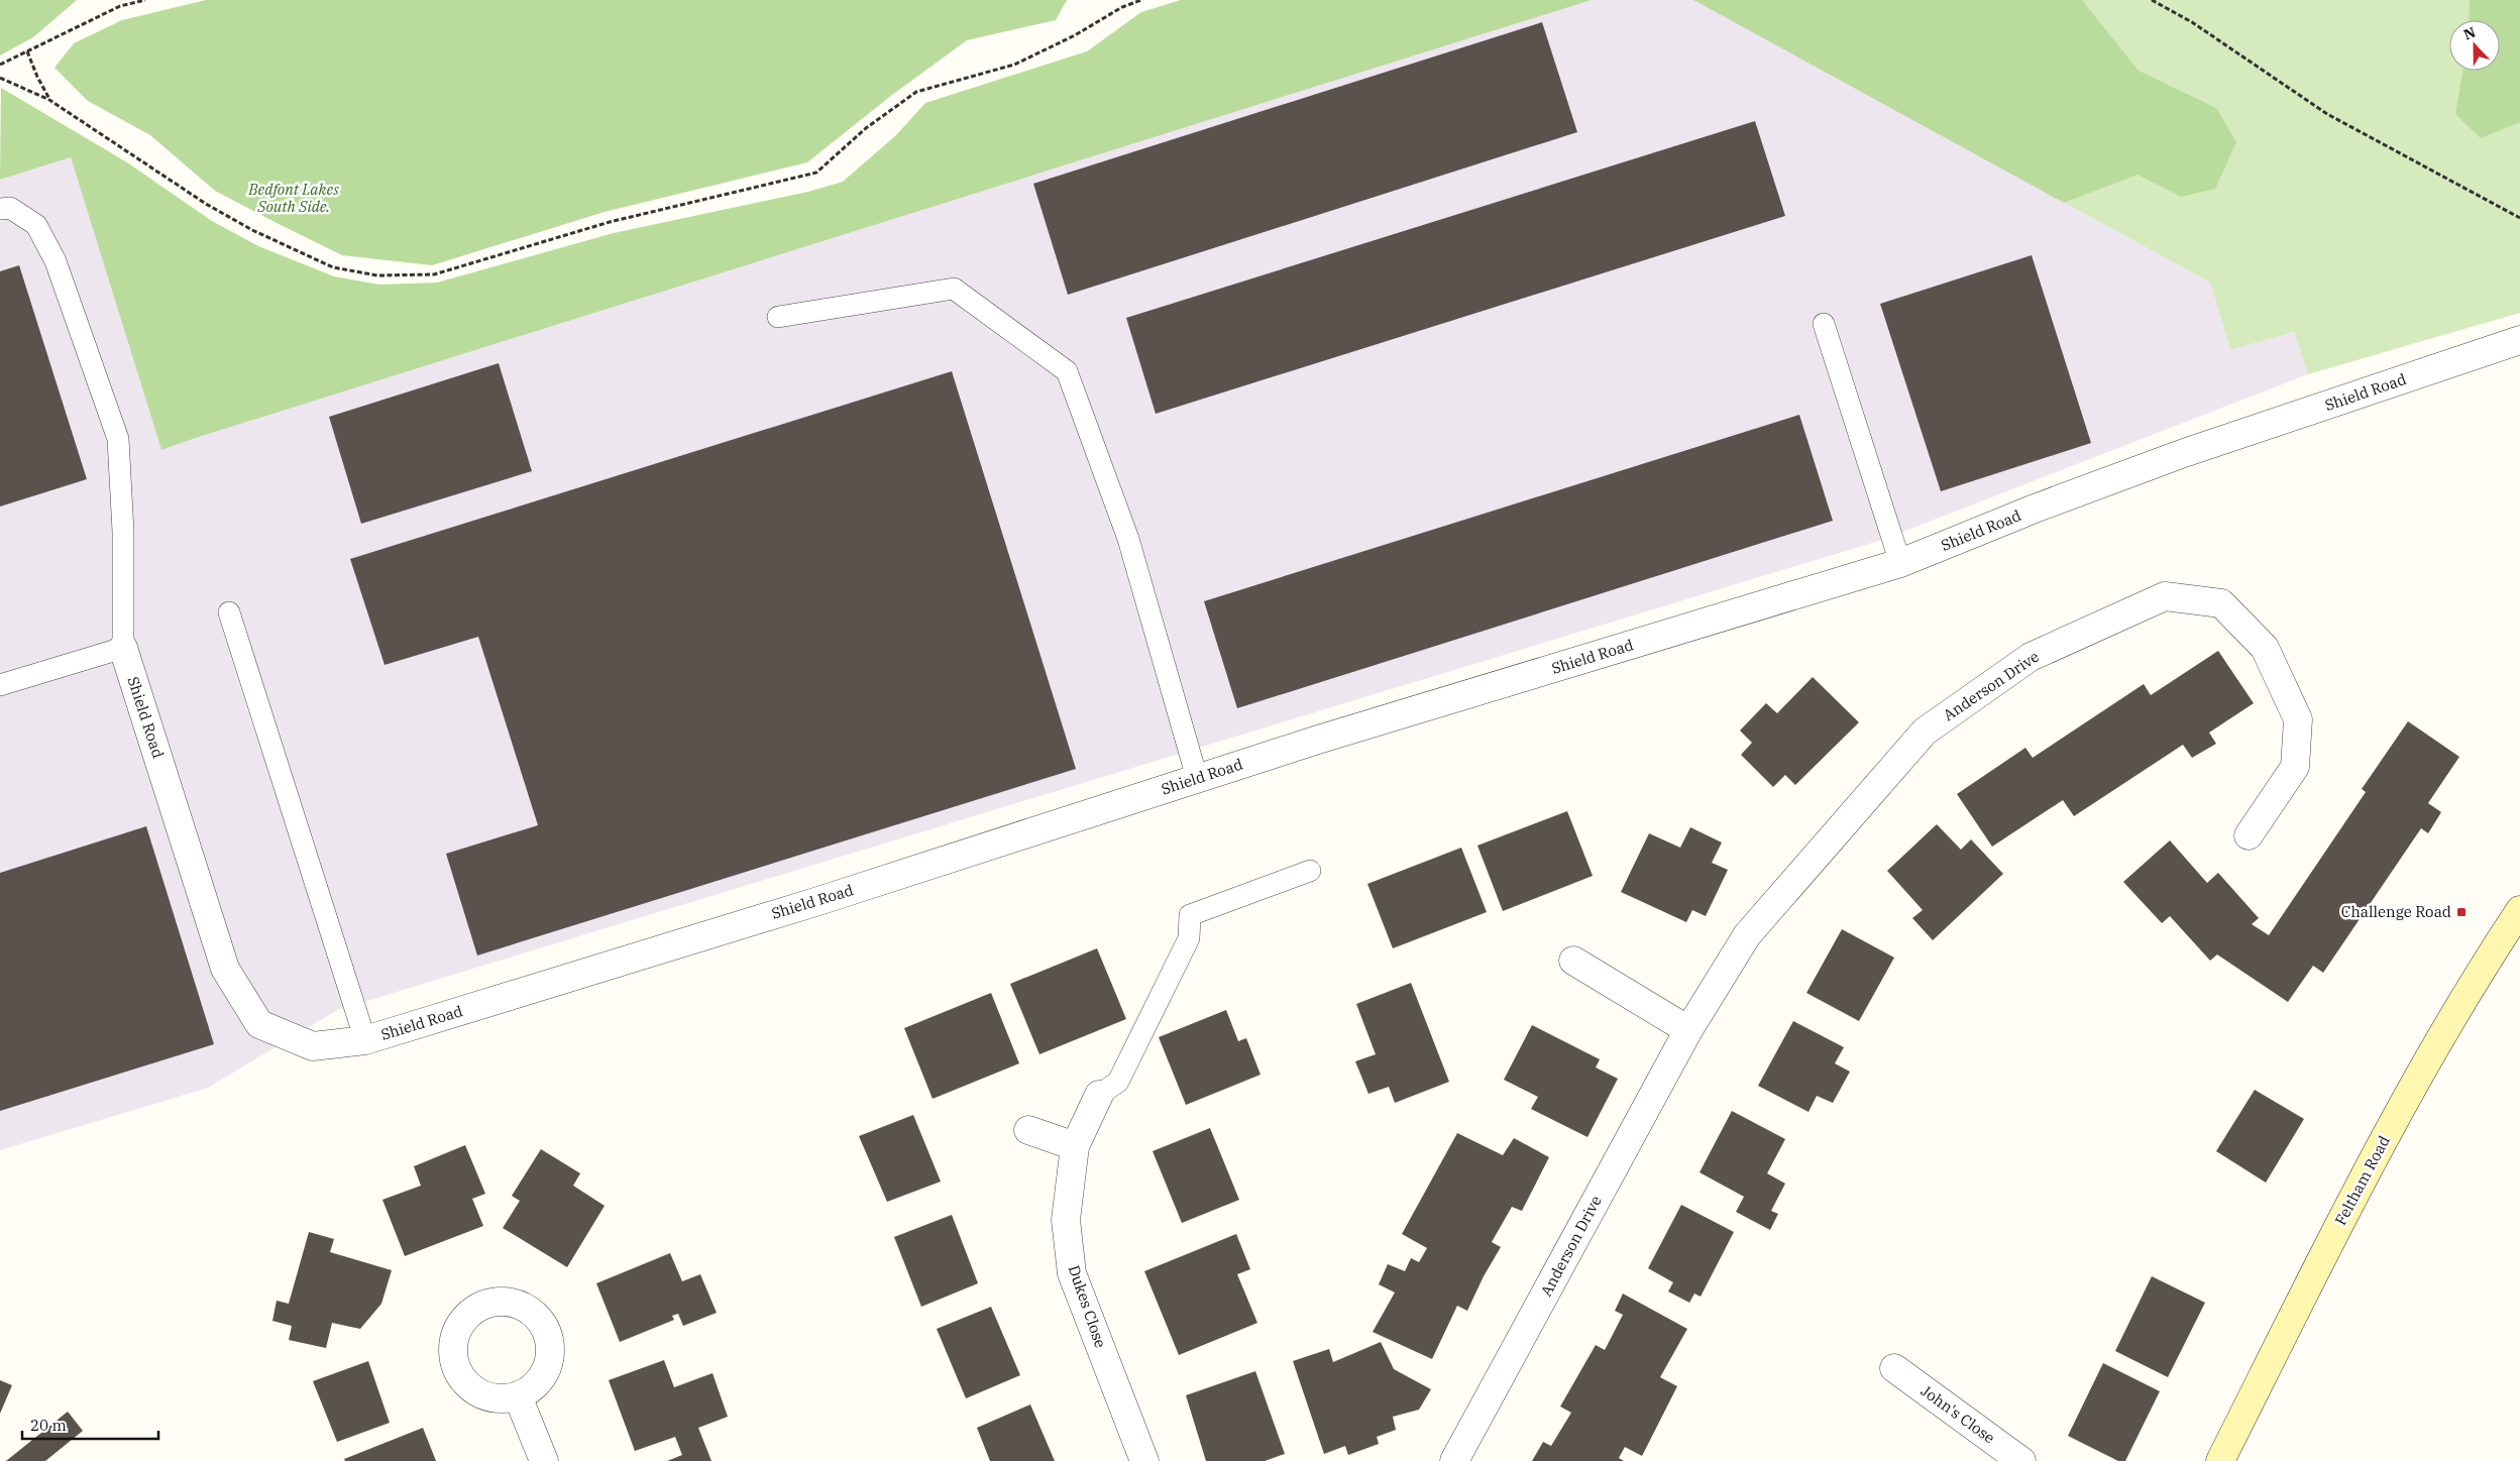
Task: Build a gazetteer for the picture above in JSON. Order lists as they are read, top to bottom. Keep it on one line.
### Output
{"streets":{"main road":["Feltham Road"],"street":["Shield Road","Anderson Drive","Dukes Close","John's Close"]},"parks":["Bedfont Lakes South Side."],"places":{"transit":["Challenge Road"]},"scale_bar":"20 m","north":"top"}
